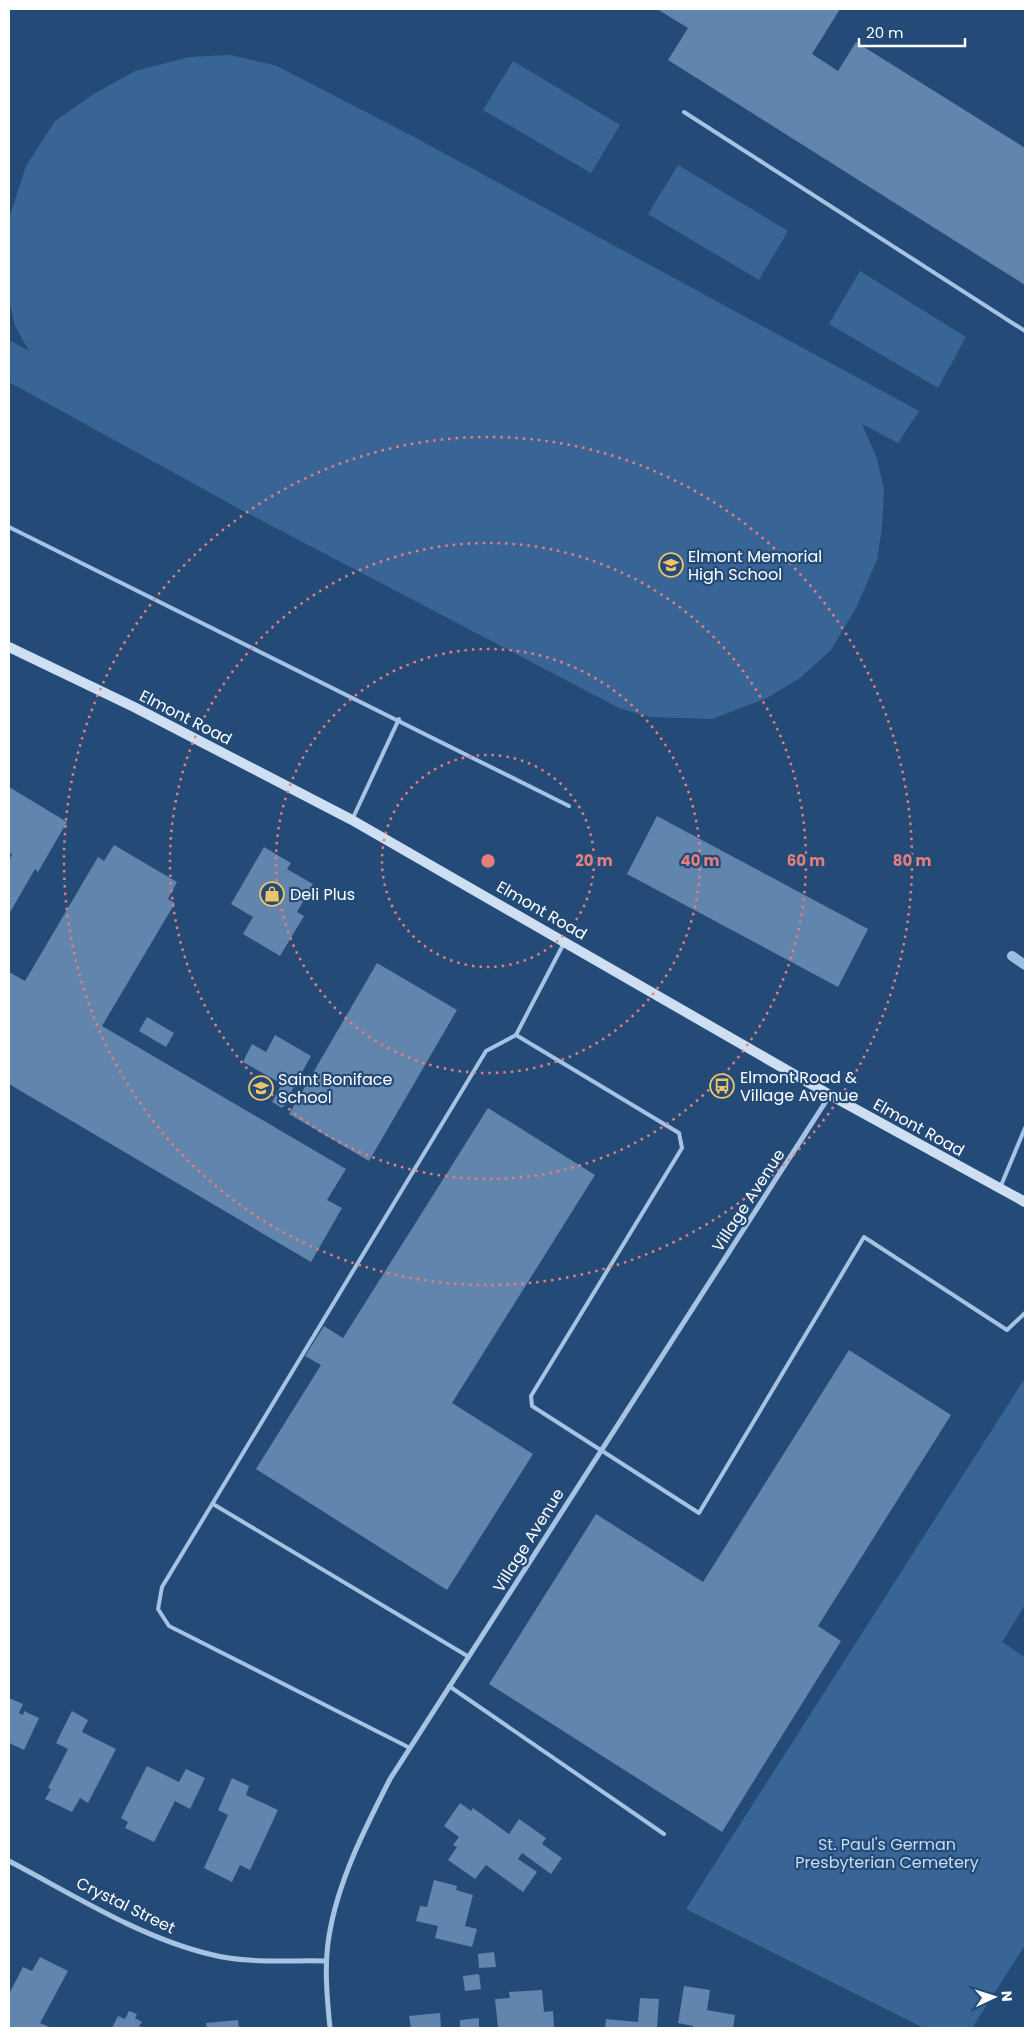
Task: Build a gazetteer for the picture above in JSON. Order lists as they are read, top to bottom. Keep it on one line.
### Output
{"streets":{"main road":["Elmont Road"],"street":["Village Avenue","Crystal Street"]},"crossings":[["Elmont Road","Village Avenue"],["Village Avenue","Crystal Street"]],"parks":["St. Paul's German Presbyterian Cemetery"],"places":{"school or university":["Elmont Memorial High School","Saint Boniface School"],"shop":["Deli Plus"],"bus stop":["Elmont Road & Village Avenue"]},"scale_bar":"20 m","north":"right","rings":["20 m","40 m","60 m","80 m"]}
